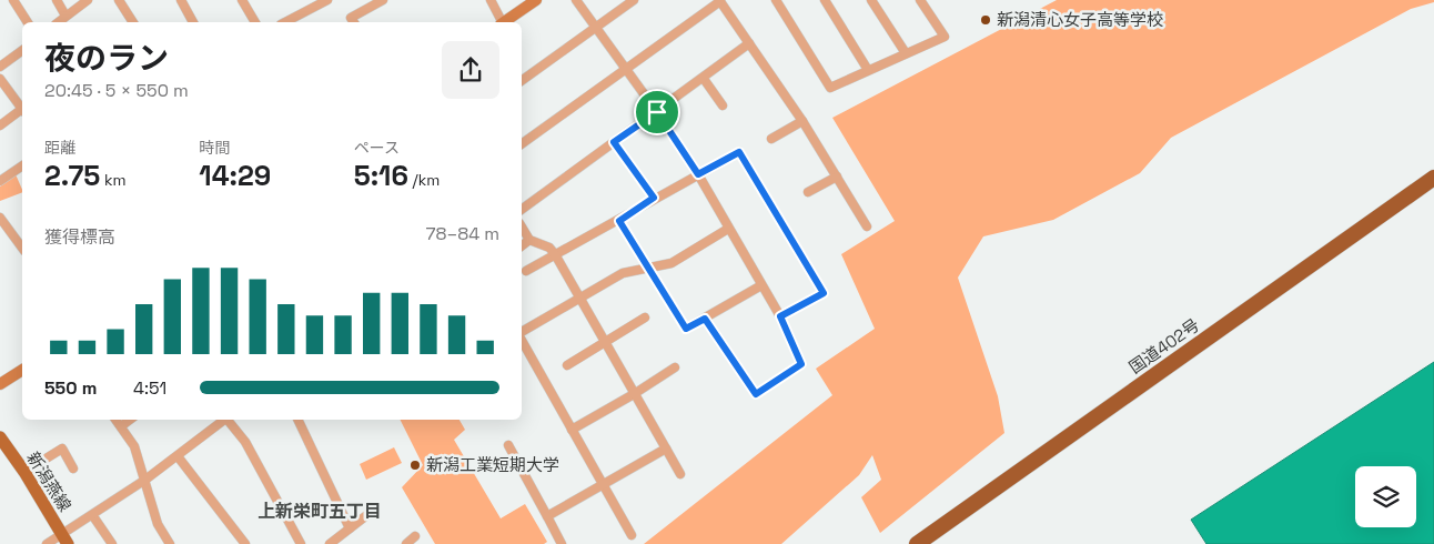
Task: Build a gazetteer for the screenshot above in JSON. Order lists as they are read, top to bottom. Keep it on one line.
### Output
{"streets":{"highway":["国道402号"],"main road":["新潟燕線"]},"districts":["上新栄町五丁目"],"places":["新潟清心女子高等学校","新潟工業短期大学"],"page":{"heading":["夜のラン","20:45 · 5 × 550 m"],"stats":[["距離","2.75 km"],["時間","14:29"],["ペース","5:16 /km"]],"chart":["獲得標高","78–84 m"],"list":[{"name":"550 m","note":"4:51"}]}}
